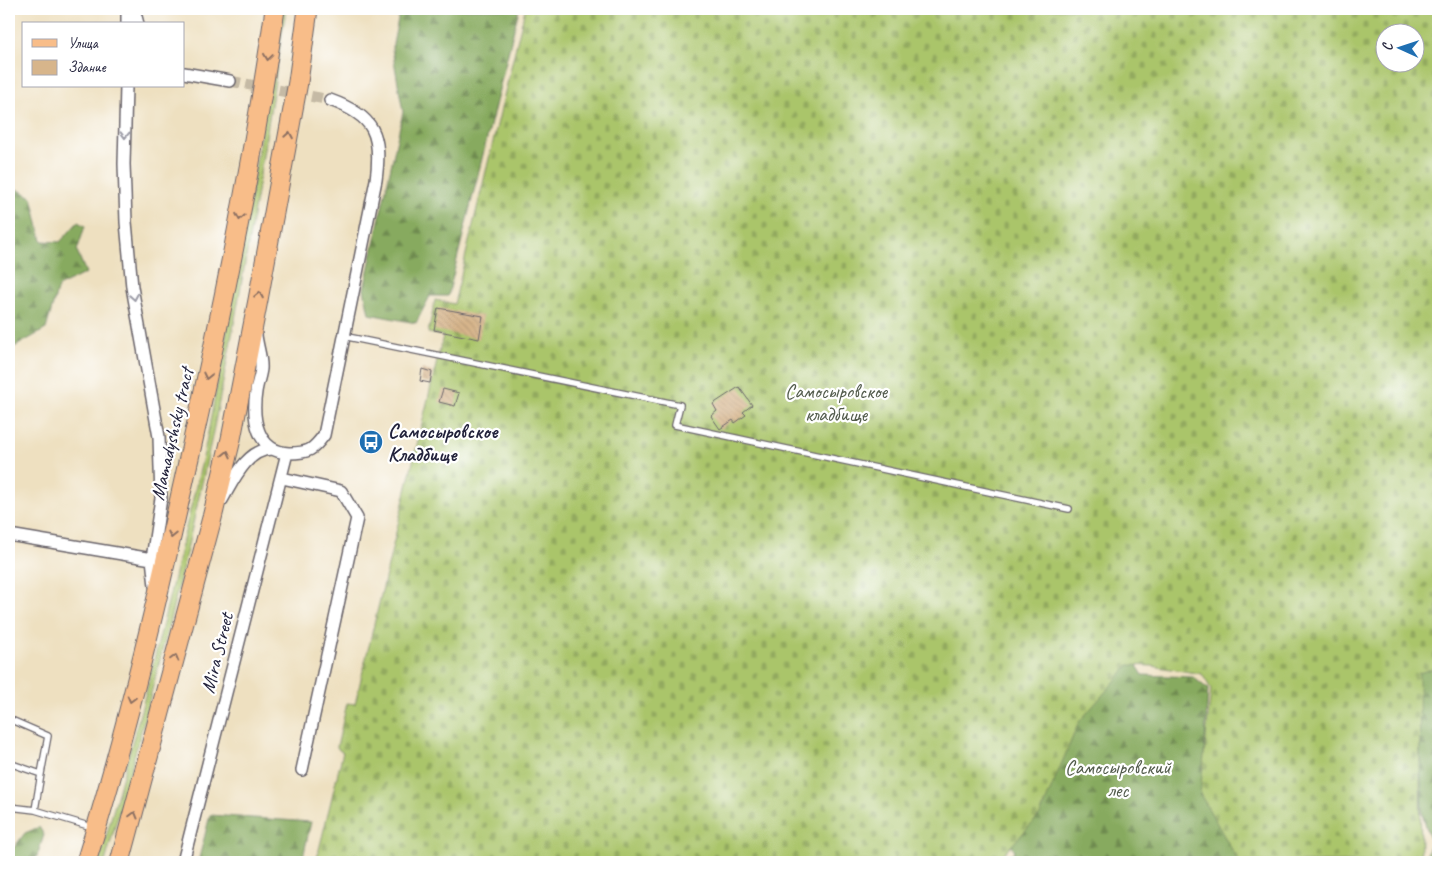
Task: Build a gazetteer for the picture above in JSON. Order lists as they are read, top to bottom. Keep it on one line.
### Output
{"streets":{"main road":["Mamadyshsky tract"],"street":["Mira Street"]},"parks":["Самосыровское кладбище","Самосыровский лес"],"places":{"bus stop":["Самосыровское Кладбище"]},"legend":["Улица","Здание"],"north":"left"}
